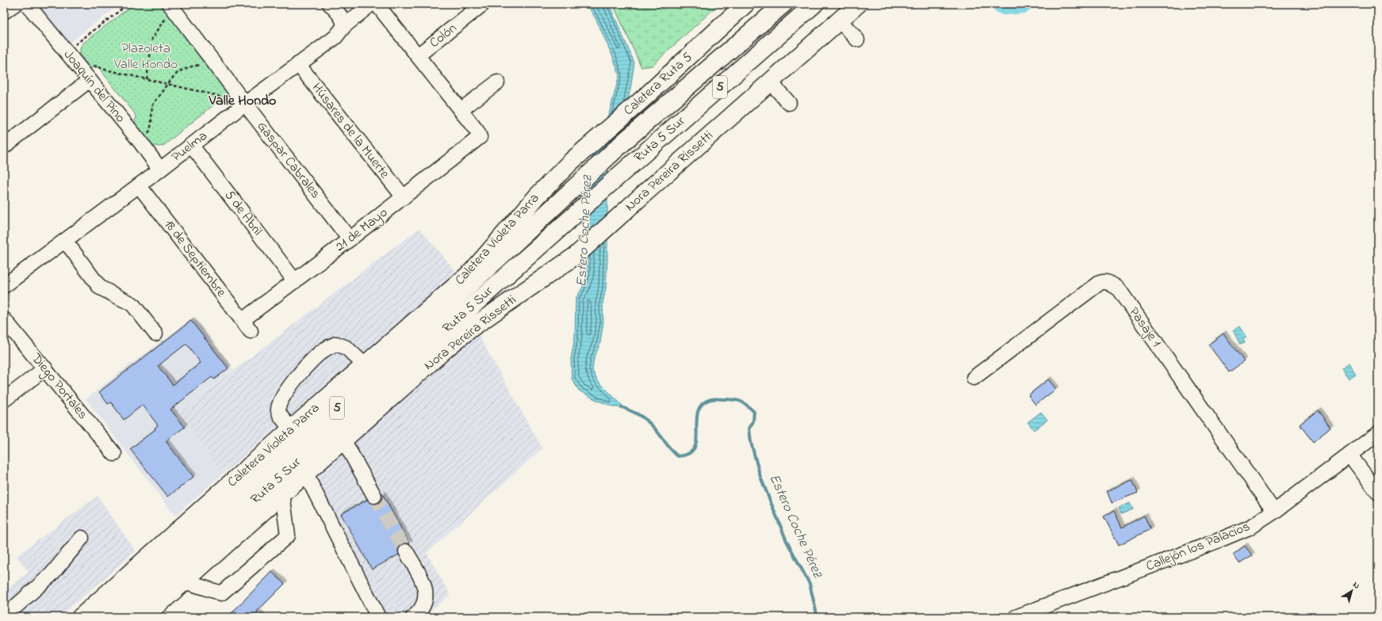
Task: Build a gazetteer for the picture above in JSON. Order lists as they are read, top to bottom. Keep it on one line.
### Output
{"streets":{"main road":["Caletera Ruta 5","5","Ruta 5 Sur","Nora Pereira Rissetti","Caletera Violeta Parra"],"street":["Colón","Joaquín del Pino","Húsares de la Muerte","Puelma","Gaspar Cabrales","5 de Abril","21 de Mayo","18 de Septiembre","Pasaje 1","Diego Portales","Callejón los Palacios"]},"crossings":[["Caletera Ruta 5","Caletera Violeta Parra"],["Joaquín del Pino","Puelma"],["Húsares de la Muerte","Puelma"],["Húsares de la Muerte","21 de Mayo"],["Puelma","Gaspar Cabrales"],["Puelma","5 de Abril"],["Puelma","18 de Septiembre"],["Gaspar Cabrales","21 de Mayo"],["5 de Abril","21 de Mayo"],["21 de Mayo","18 de Septiembre"],["Pasaje 1","Callejón los Palacios"]],"districts":["Valle Hondo"],"water":["Estero Coche Pérez"],"parks":["Plazoleta Valle Hondo"],"north":"top right"}
